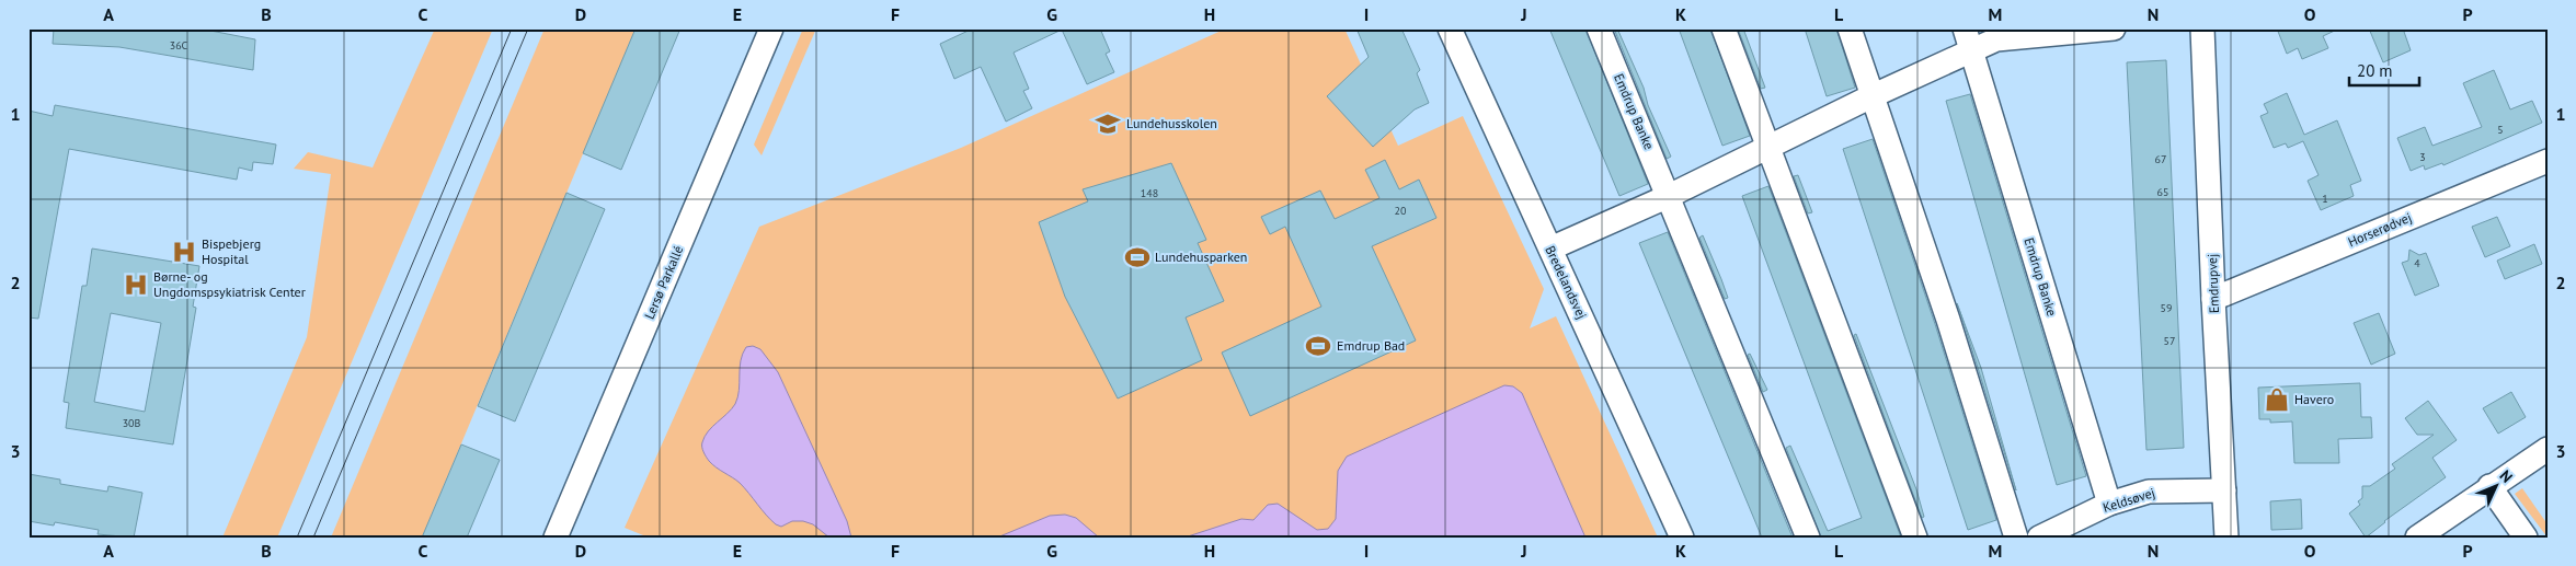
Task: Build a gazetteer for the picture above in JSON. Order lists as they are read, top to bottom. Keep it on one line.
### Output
{"streets":{"street":["Emdrup Banke","Horserødvej","Lersø Parkallé","Bredelandsvej","Emdrupvej","Keldsøvej"]},"crossings":[["Emdrup Banke","Keldsøvej"],["Horserødvej","Emdrupvej"],["Emdrupvej","Keldsøvej"]],"places":{"school or university":["Lundehusskolen"],"hospital":["Bispebjerg Hospital","Børne- og Ungdomspsykiatrisk Center"],"sports":["Lundehusparken","Emdrup Bad"],"shop":["Havero"]},"house_numbers":["36C","5","3","67","65","148","1","20","4","59","57","30B"],"scale_bar":"20 m","north":"top right","grid":{"columns":["A","B","C","D","E","F","G","H","I","J","K","L","M","N","O","P"],"rows":["1","2","3"]}}
